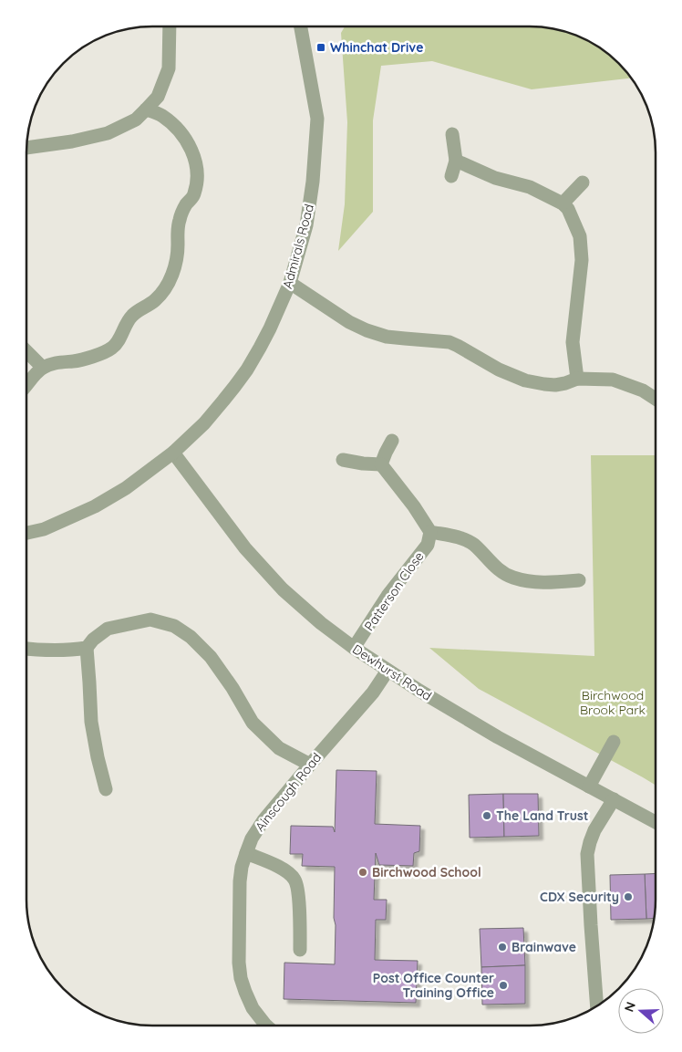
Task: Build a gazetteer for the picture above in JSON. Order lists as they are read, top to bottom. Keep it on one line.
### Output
{"streets":{"street":["Admirals Road","Patterson Close","Dewhurst Road","Ainscough Road"]},"crossings":[["Admirals Road","Dewhurst Road"],["Patterson Close","Dewhurst Road"],["Dewhurst Road","Ainscough Road"]],"parks":["Birchwood Brook Park"],"places":{"transit":["Whinchat Drive"],"other":["The Land Trust","Birchwood School","CDX Security","Brainwave","Post Office Counter Training Office"]},"north":"left"}
